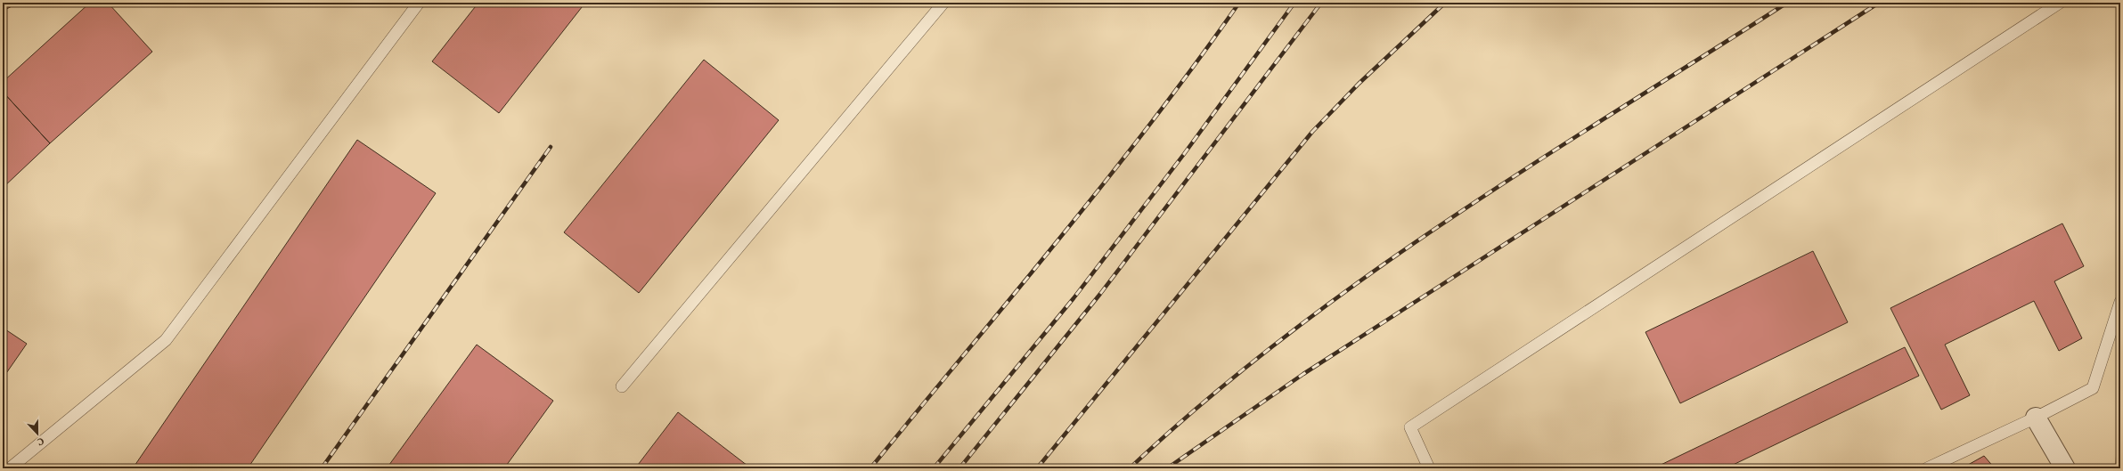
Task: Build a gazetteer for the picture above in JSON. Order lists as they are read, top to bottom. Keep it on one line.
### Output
{"north":"bottom"}
